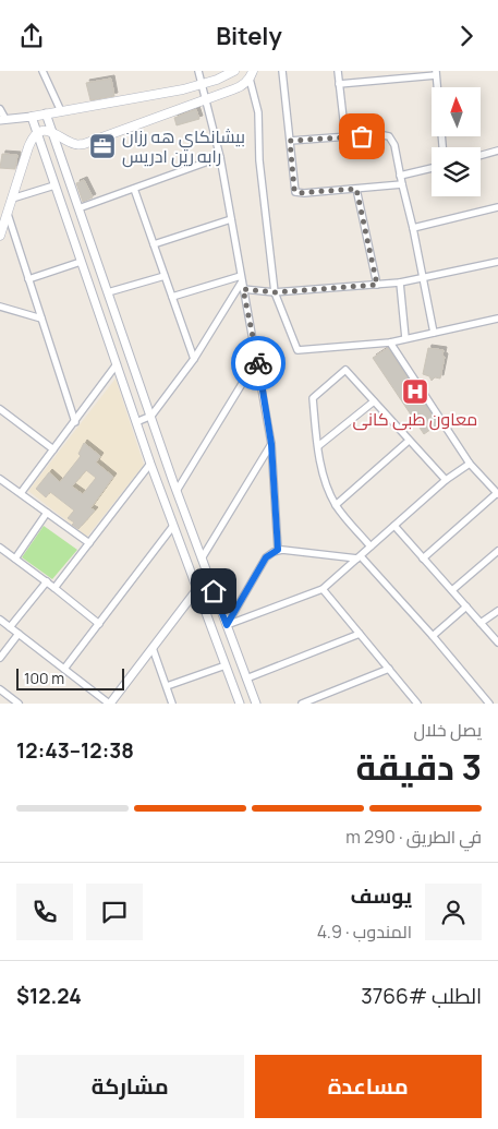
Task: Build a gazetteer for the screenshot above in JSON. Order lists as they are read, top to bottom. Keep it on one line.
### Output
{"places":{"office":["بيشانكاي هه رزان رابه رين ادريس"],"hospital":["معاون طبی کانی"]},"scale_bar":"100 m","north":"top","page":{"header":"Bitely","scale":"100 m","heading":["3 دقيقة","يصل خلال","12:38–12:43"],"panel":["يوسف","المندوب · 4.9","الطلب #3766","$12.24"],"bar":"في الطريق · 290 m","buttons":["مساعدة","مشاركة"]}}
